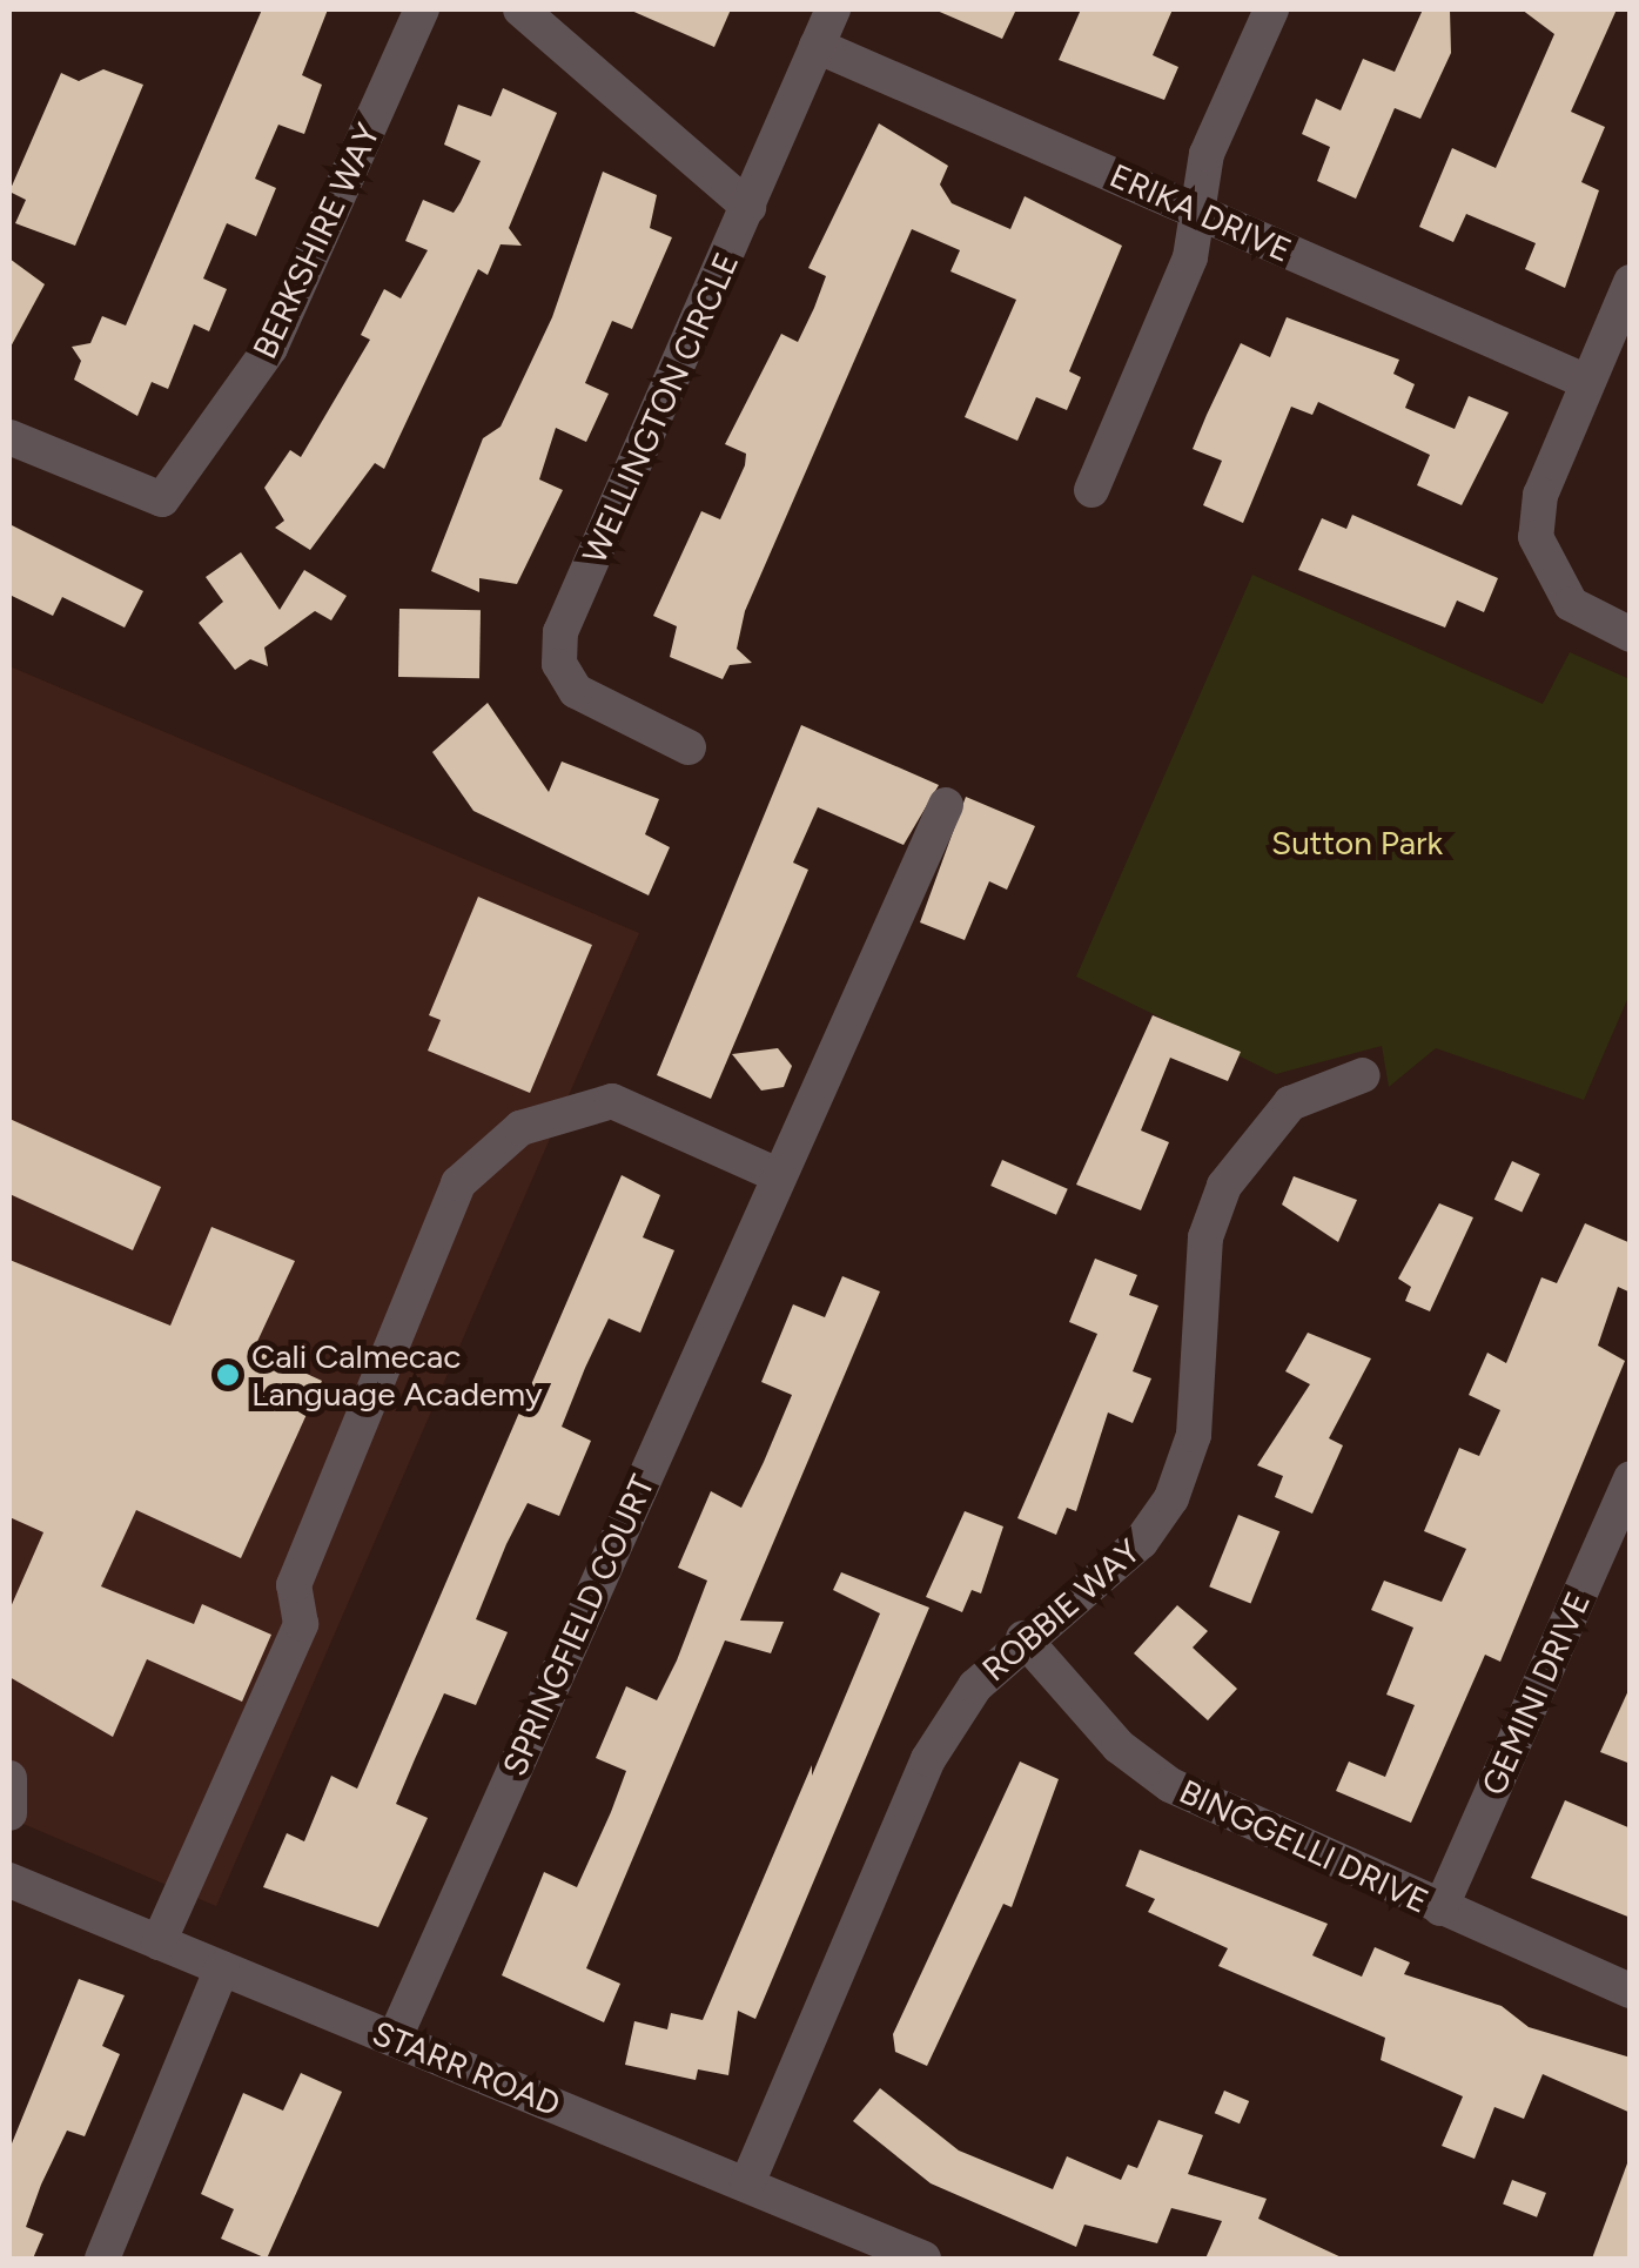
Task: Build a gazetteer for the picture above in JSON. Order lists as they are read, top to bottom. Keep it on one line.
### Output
{"streets":{"street":["ERIKA DRIVE","BERKSHIRE WAY","WELLINGTON CIRCLE","ROBBIE WAY","SPRINGFIELD COURT","GEMINI DRIVE","BINGGELLI DRIVE","STARR ROAD"]},"crossings":[["ERIKA DRIVE","WELLINGTON CIRCLE"],["ROBBIE WAY","BINGGELLI DRIVE"],["ROBBIE WAY","STARR ROAD"],["SPRINGFIELD COURT","STARR ROAD"],["GEMINI DRIVE","BINGGELLI DRIVE"]],"parks":["Sutton Park"],"places":["Cali Calmecac Language Academy"]}
